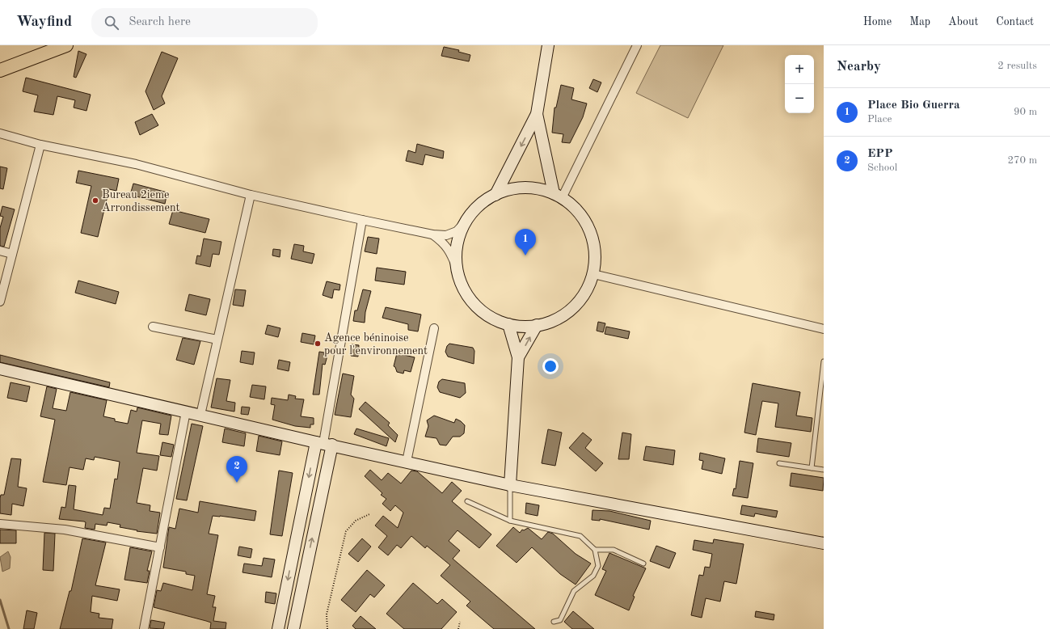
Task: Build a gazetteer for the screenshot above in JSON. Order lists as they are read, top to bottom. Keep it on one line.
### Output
{"places":["Bureau 2ieme Arrondissement","Agence béninoise pour l'environnement"],"page":{"header":"Wayfind","search":"Search here","nav":["Home","Map","About","Contact"],"heading":["Nearby","2 results"],"map_buttons":["+","−"],"list":[{"mark":"1","name":"Place Bio Guerra","note":"Place","value":"90 m"},{"mark":"2","name":"EPP","note":"School","value":"270 m"}],"pins":["1","2"]}}
